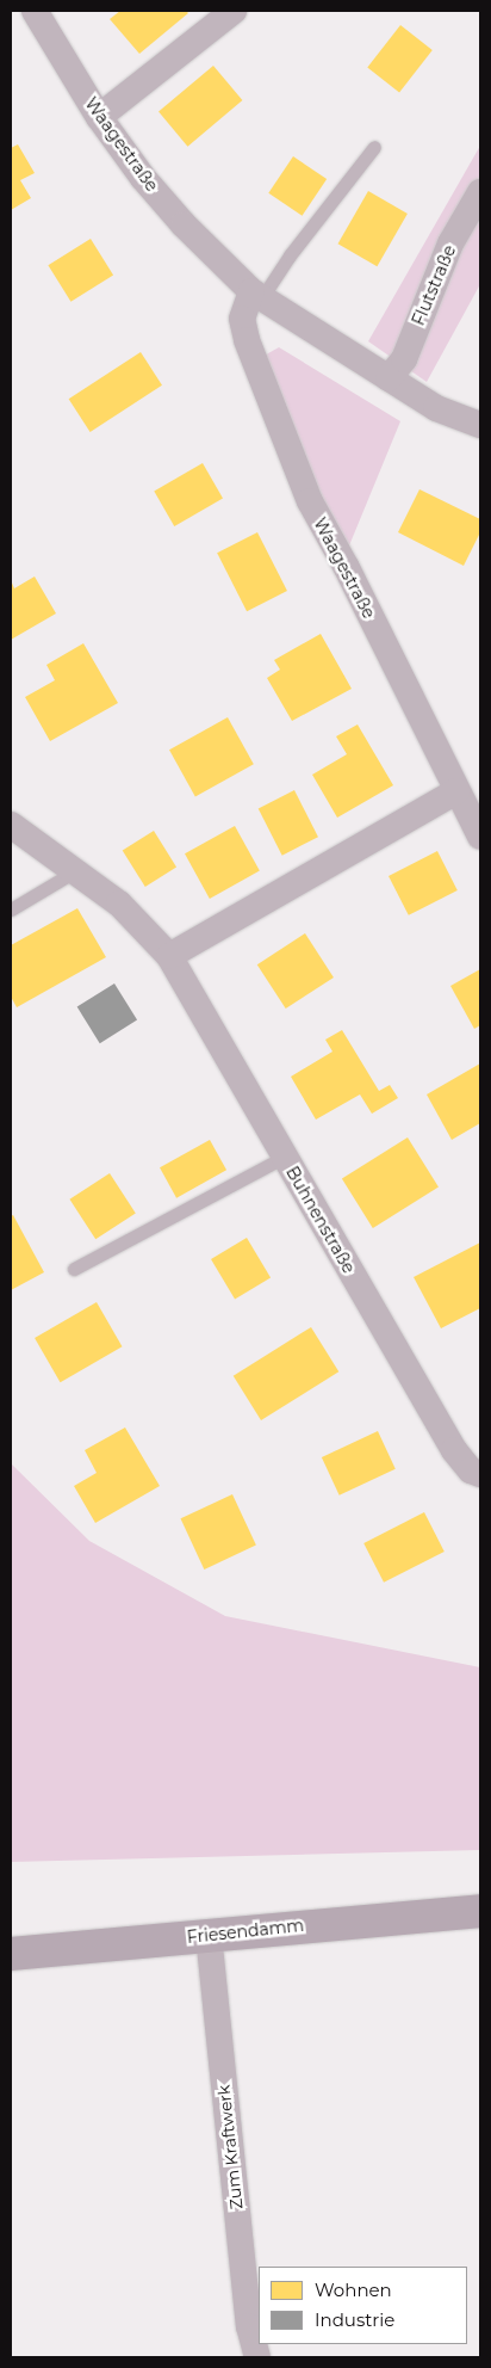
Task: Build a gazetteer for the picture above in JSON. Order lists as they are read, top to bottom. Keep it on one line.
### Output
{"streets":{"main road":["Friesendamm"],"street":["Waagestraße","Flutstraße","Buhnenstraße","Zum Kraftwerk"]},"crossings":[["Waagestraße","Flutstraße"],["Friesendamm","Zum Kraftwerk"]],"legend":["Wohnen","Industrie"]}
